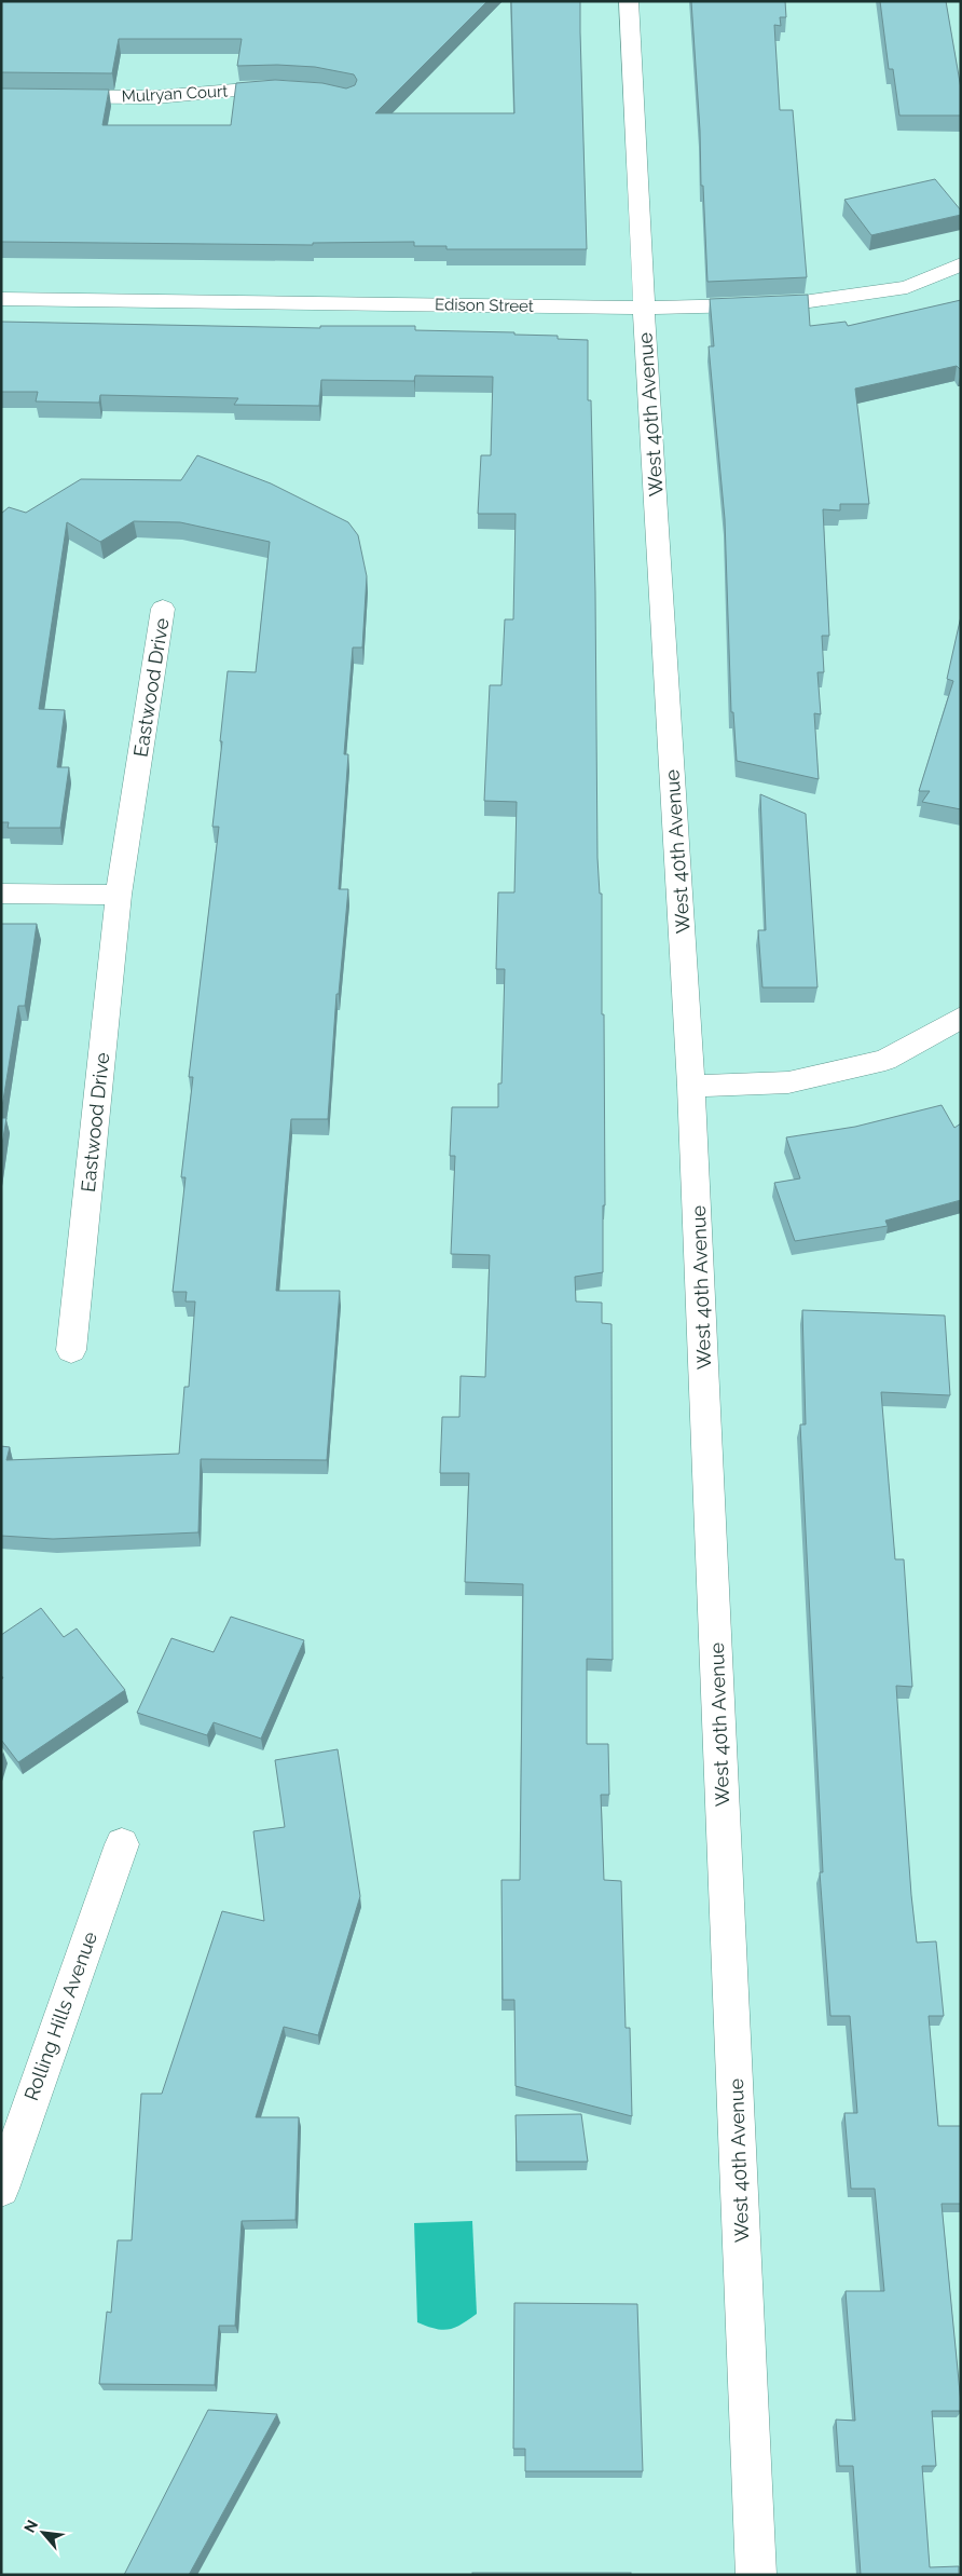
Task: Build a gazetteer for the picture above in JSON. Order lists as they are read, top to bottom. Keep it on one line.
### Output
{"streets":{"street":["Mulryan Court","Edison Street","West 40th Avenue","Eastwood Drive","Rolling Hills Avenue"]},"crossings":[["Edison Street","West 40th Avenue"]],"north":"top left"}
